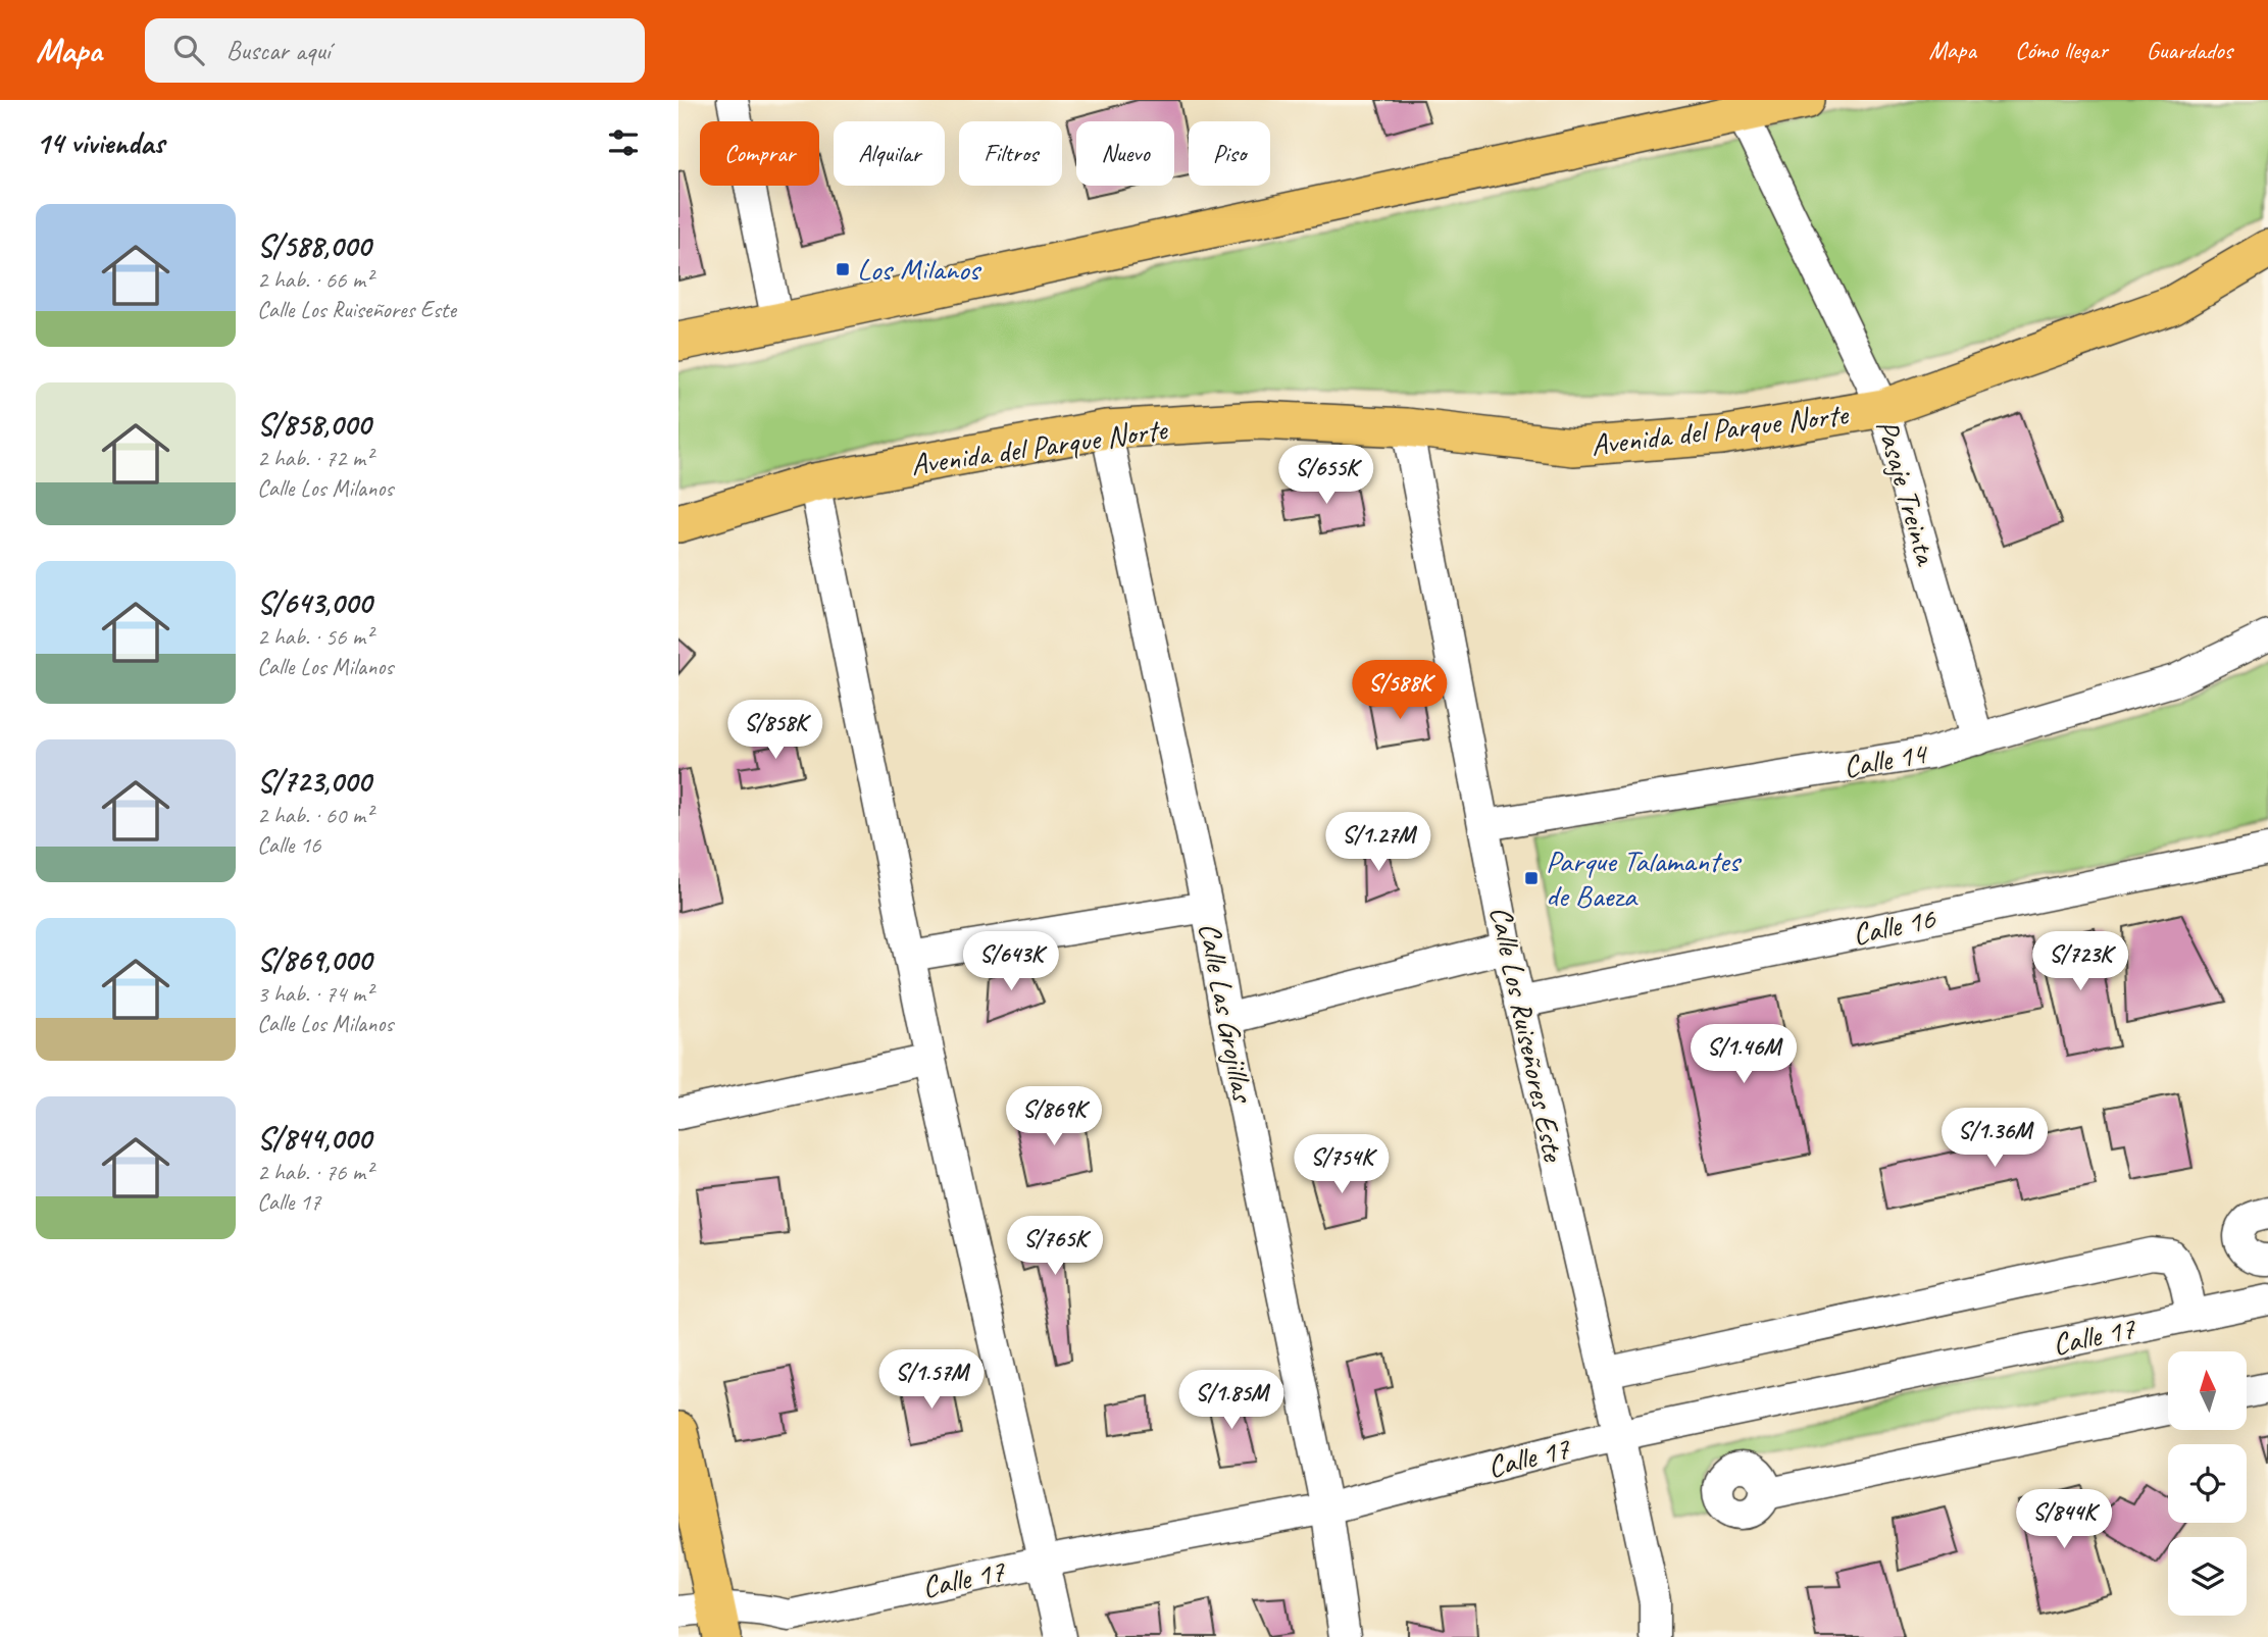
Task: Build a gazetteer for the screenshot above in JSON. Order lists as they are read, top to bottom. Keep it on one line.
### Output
{"streets":{"main road":["Avenida del Parque Norte"],"street":["Pasaje Treinta","Calle 14","Calle 16","Calle Las Grojillas","Calle Los Ruiseñores Este","Calle 17"]},"crossings":[["Avenida del Parque Norte","Pasaje Treinta"],["Avenida del Parque Norte","Calle Las Grojillas"],["Avenida del Parque Norte","Calle Los Ruiseñores Este"],["Pasaje Treinta","Calle 14"],["Calle 14","Calle Los Ruiseñores Este"],["Calle 16","Calle Los Ruiseñores Este"],["Calle Las Grojillas","Calle 17"],["Calle Los Ruiseñores Este","Calle 17"]],"places":{"transit":["Los Milanos","Parque Talamantes de Baeza"]},"north":"top","page":{"header":"Mapa","search":"Buscar aquí","nav":["Mapa","Cómo llegar","Guardados"],"heading":"14 viviendas","chip":["Comprar","Alquilar","Filtros","Nuevo","Piso"],"list":[{"name":"S/588,000","note":"2 hab. · 66 m² · Calle Los Ruiseñores Este"},{"name":"S/858,000","note":"2 hab. · 72 m² · Calle Los Milanos"},{"name":"S/643,000","note":"2 hab. · 56 m² · Calle Los Milanos"},{"name":"S/723,000","note":"2 hab. · 60 m² · Calle 16"},{"name":"S/869,000","note":"3 hab. · 74 m² · Calle Los Milanos"},{"name":"S/844,000","note":"2 hab. · 76 m² · Calle 17"}],"price":["S/655K","S/588K","S/858K","S/1.27M","S/643K","S/723K","S/1.46M","S/869K","S/1.36M","S/754K","S/765K","S/1.57M","S/1.85M","S/844K"]}}
